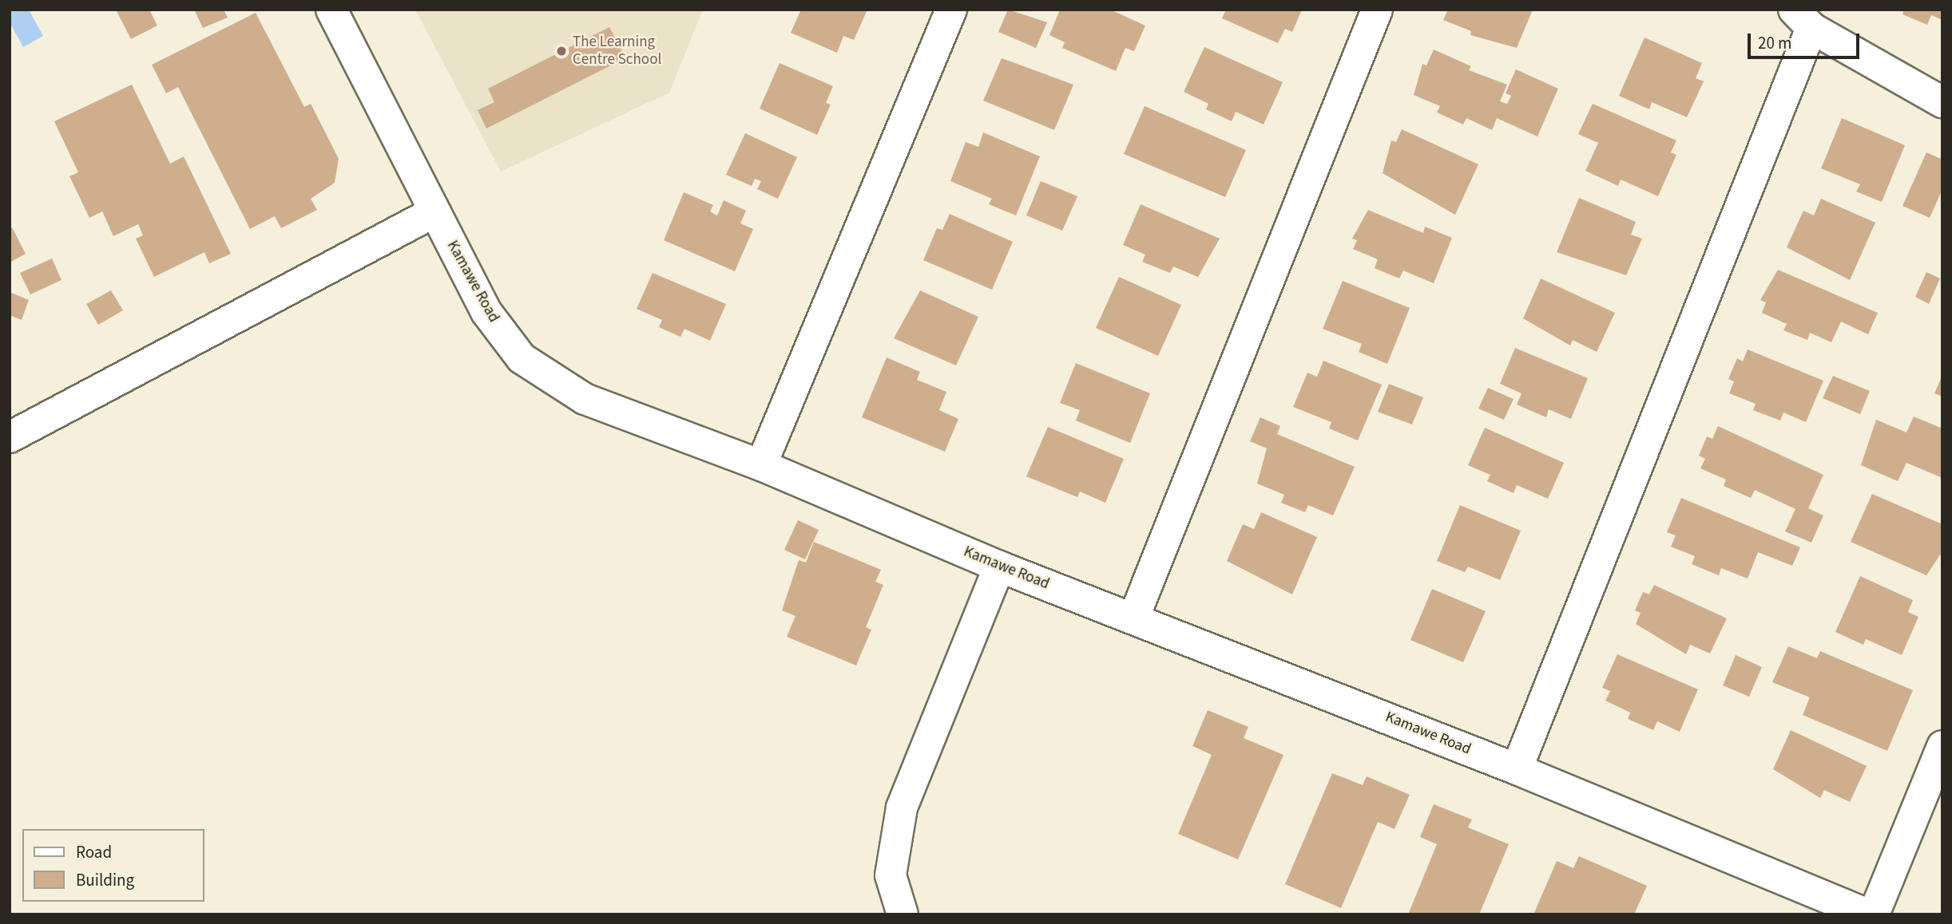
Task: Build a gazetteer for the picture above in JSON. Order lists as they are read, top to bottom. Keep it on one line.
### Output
{"streets":{"street":["Kamawe Road"]},"places":["The Learning Centre School"],"legend":["Road","Building"],"scale_bar":"20 m"}
